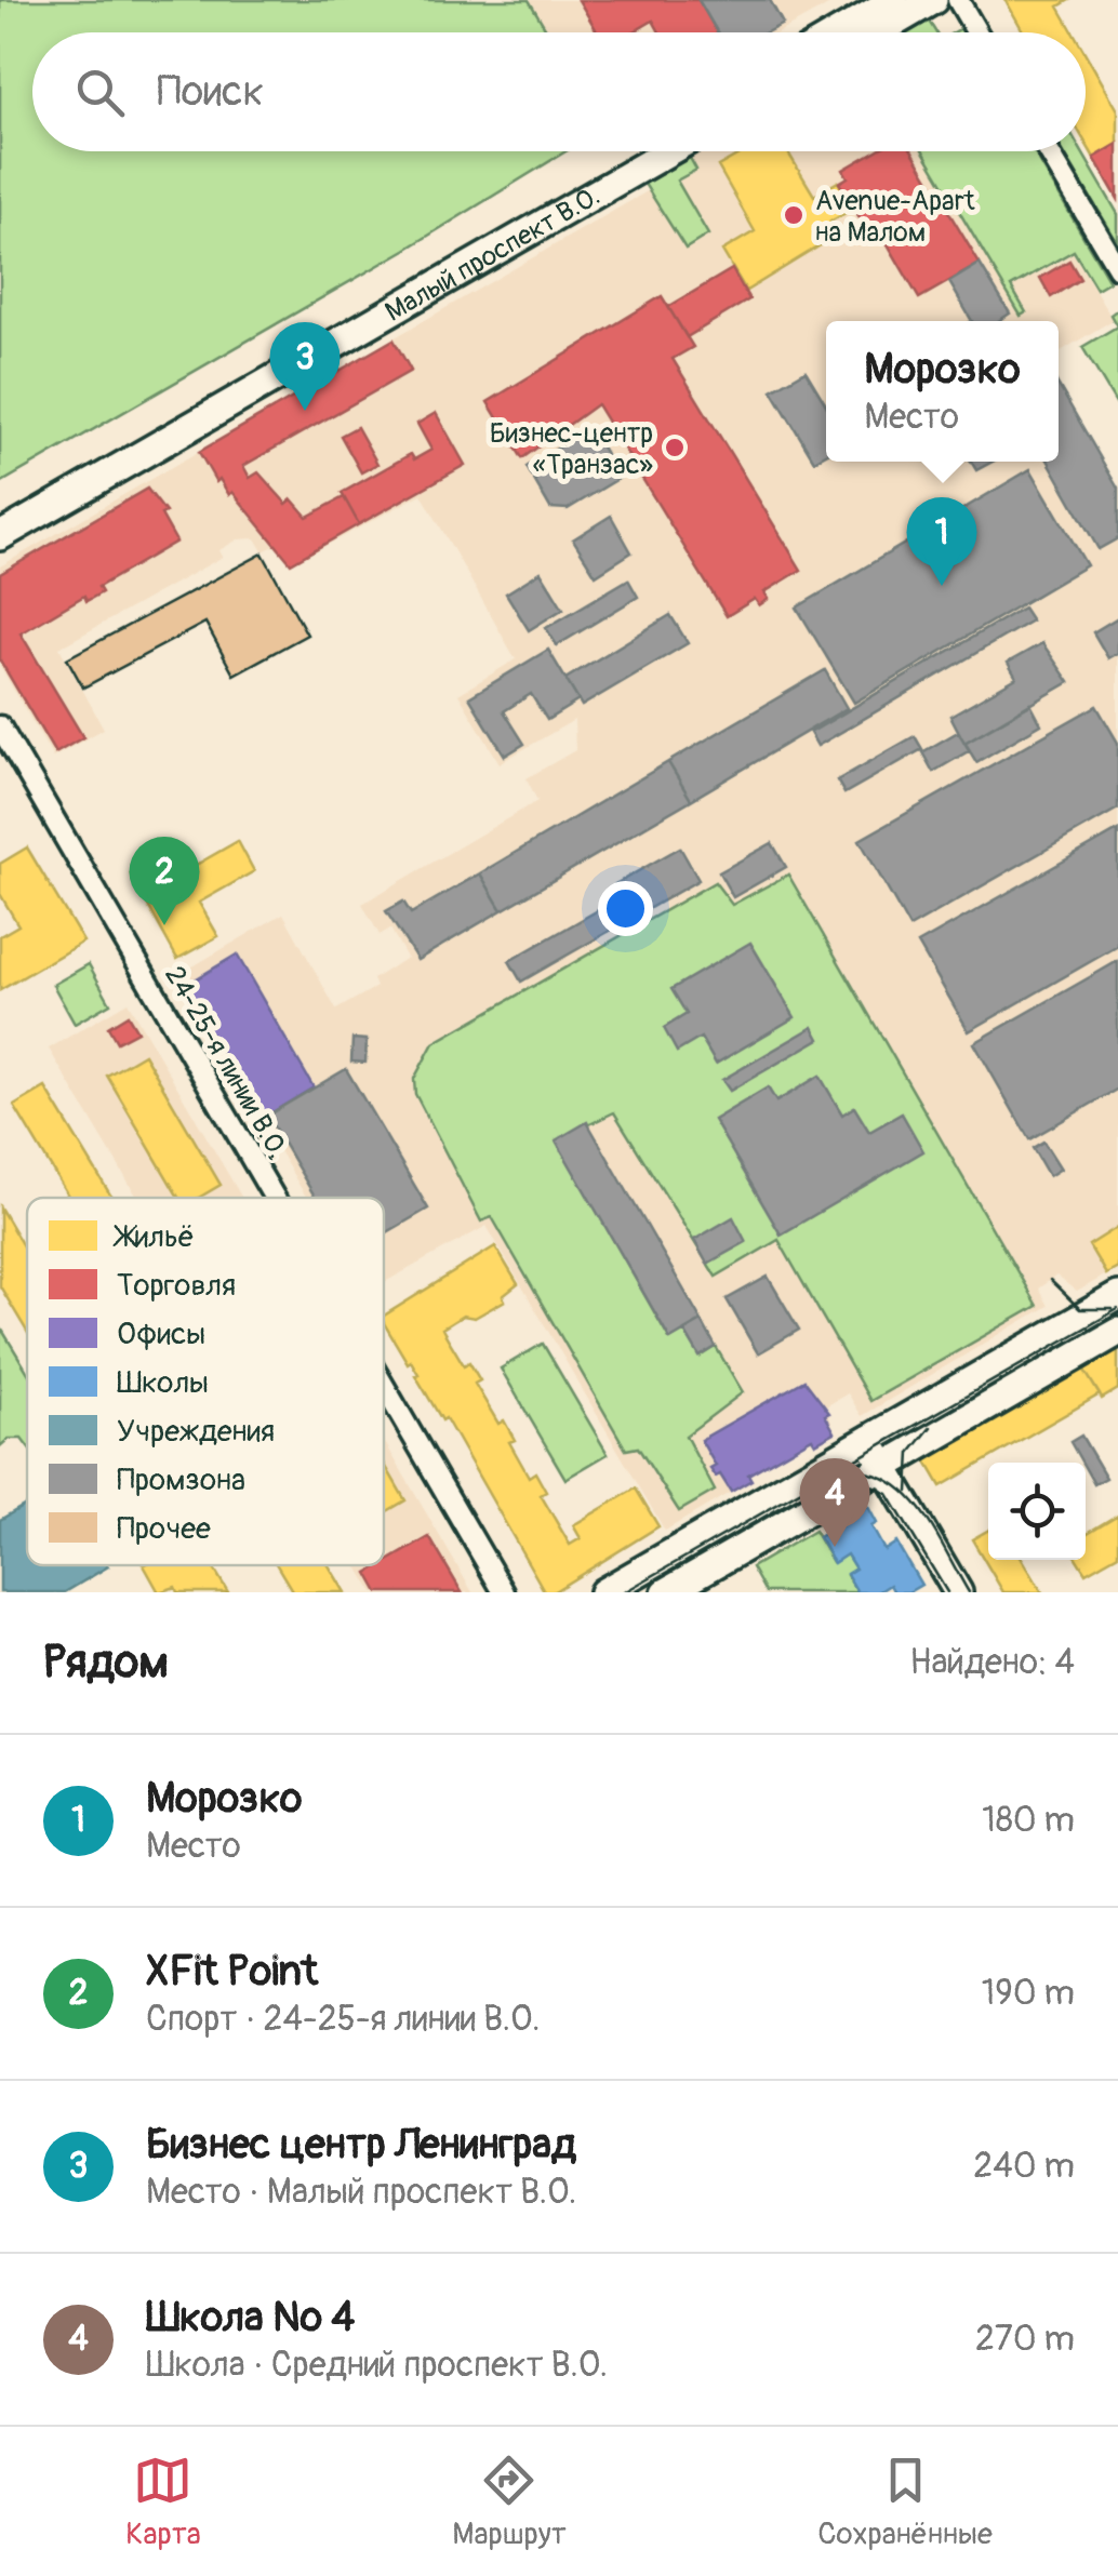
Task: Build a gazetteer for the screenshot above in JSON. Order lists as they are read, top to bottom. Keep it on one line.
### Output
{"streets":{"main road":["Малый проспект В.О."],"street":["24-25-я линии В.О."]},"places":["Аvenue-Apart на Малом","Бизнес-центр «Транзас»"],"legend":["Жильё","Торговля","Офисы","Школы","Учреждения","Промзона","Прочее"],"page":{"search":"Поиск","popup":["Морозко","Место"],"pins":["3","1","2","4"],"heading":["Рядом","Найдено: 4"],"list":[{"mark":"1","name":"Морозко","note":"Место","value":"180 m"},{"mark":"2","name":"XFit Point","note":"Спорт · 24-25-я линии В.О.","value":"190 m"},{"mark":"3","name":"Бизнес центр Ленинград","note":"Место · Малый проспект В.О.","value":"240 m"},{"mark":"4","name":"Школа № 4","note":"Школа · Средний проспект В.О.","value":"270 m"}],"nav":["Карта","Маршрут","Сохранённые"]}}
